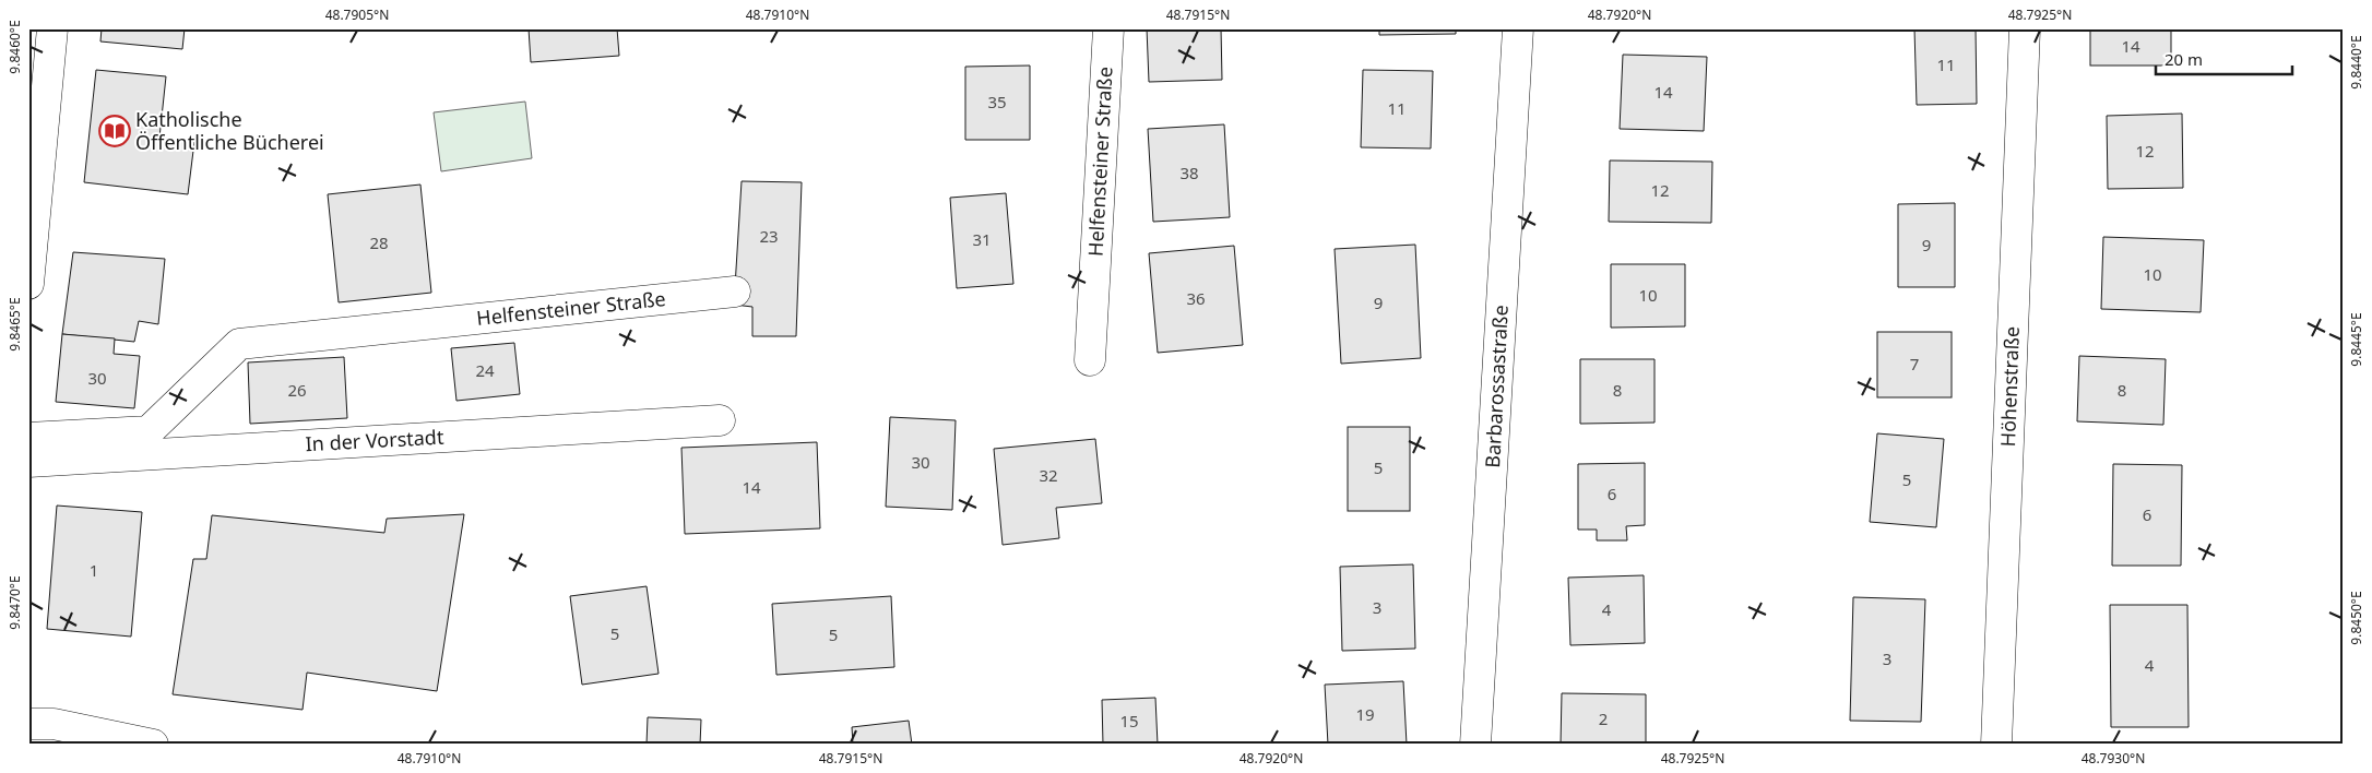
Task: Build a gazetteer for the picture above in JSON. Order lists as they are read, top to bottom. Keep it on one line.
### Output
{"streets":{"street":["Helfensteiner Straße","Barbarossastraße","Höhenstraße","In der Vorstadt"]},"places":{"library":["Katholische Öffentliche Bücherei"]},"house_numbers":["14","11","14","35","11","12","38","12","23","31","28","9","10","10","36","9","7","24","30","26","8","8","30","5","32","5","14","6","6","1","3","4","5","5","3","4","19","2","15"],"scale_bar":"20 m","coordinates":["48.7905°N","48.7910°N","48.7915°N","48.7920°N","48.7925°N","9.8460°E","9.8440°E","9.8465°E","9.8445°E","9.8470°E","9.8450°E","48.7930°N"]}
